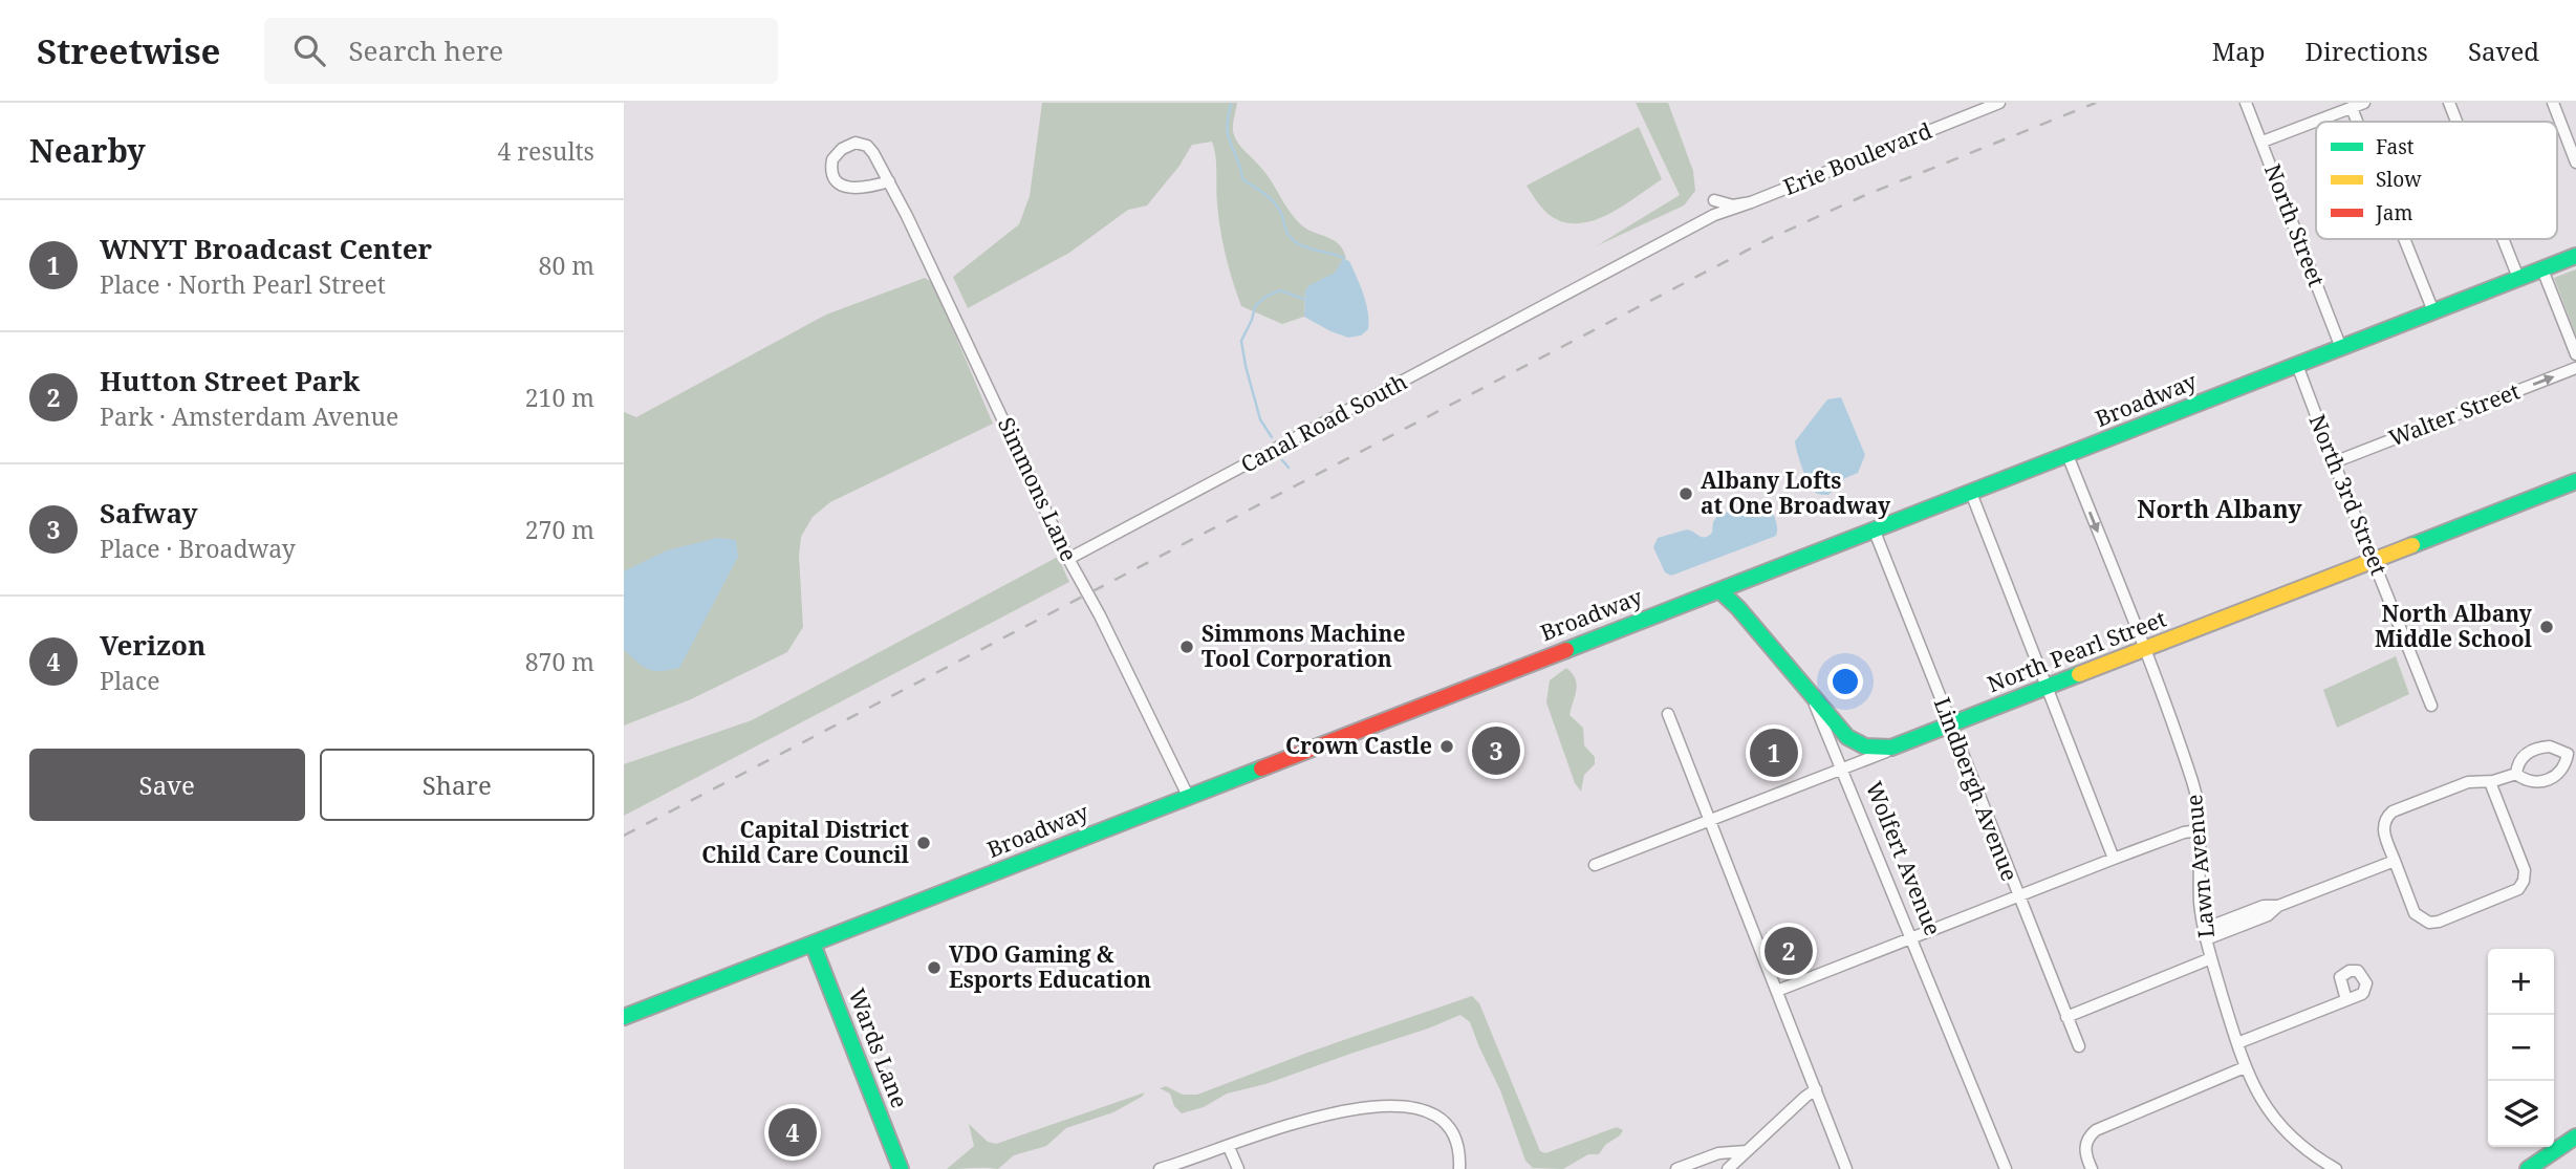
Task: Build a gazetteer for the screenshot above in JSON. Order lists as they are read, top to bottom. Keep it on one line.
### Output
{"streets":{"main road":["Broadway","North Pearl Street","Wolfert Avenue","Wards Lane"],"street":["Erie Boulevard","North Street","Walter Street","Canal Road South","Simmons Lane","North 3rd Street","Lindbergh Avenue","Lawn Avenue"]},"crossings":[["Erie Boulevard","Canal Road South"],["North Street","Broadway"],["Broadway","Simmons Lane"],["Broadway","North 3rd Street"],["Broadway","Lindbergh Avenue"],["Broadway","Wolfert Avenue"],["Broadway","Lawn Avenue"],["Broadway","Wards Lane"],["Walter Street","North 3rd Street"],["Canal Road South","Simmons Lane"],["North 3rd Street","North Pearl Street"],["North Pearl Street","Lindbergh Avenue"],["North Pearl Street","Wolfert Avenue"],["North Pearl Street","Lawn Avenue"]],"one_way":["Walter Street"],"districts":["North Albany"],"places":["Albany Lofts at One Broadway","North Albany Middle School","Simmons Machine Tool Corporation","Crown Castle","Capital District Child Care Council","VDO Gaming & Esports Education"],"legend":["Fast","Slow","Jam"],"page":{"header":"Streetwise","search":"Search here","nav":["Map","Directions","Saved"],"heading":["Nearby","4 results"],"list":[{"mark":"1","name":"WNYT Broadcast Center","note":"Place · North Pearl Street","value":"80 m"},{"mark":"2","name":"Hutton Street Park","note":"Park · Amsterdam Avenue","value":"210 m"},{"mark":"3","name":"Safway","note":"Place · Broadway","value":"270 m"},{"mark":"4","name":"Verizon","note":"Place","value":"870 m"}],"pins":["3","1","2","4"],"buttons":["Save","Share"],"map_buttons":["+","−"]}}
